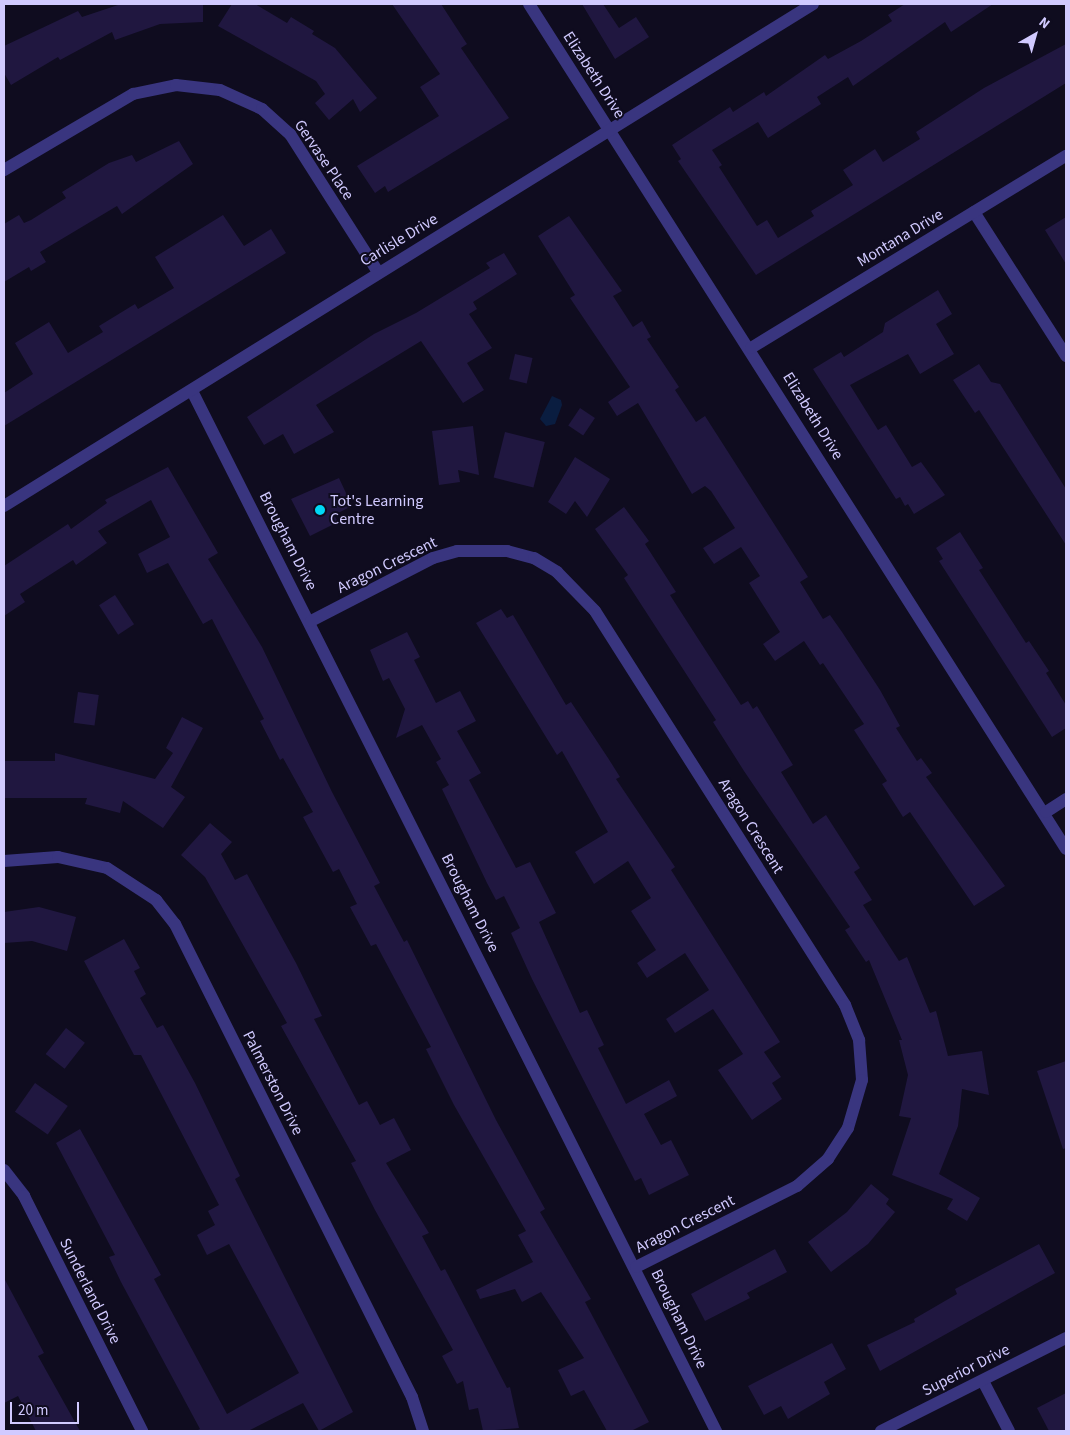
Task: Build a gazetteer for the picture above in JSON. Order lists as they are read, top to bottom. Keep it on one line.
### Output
{"streets":{"street":["Elizabeth Drive","Gervase Place","Montana Drive","Carlisle Drive","Brougham Drive","Aragon Crescent","Palmerston Drive","Sunderland Drive","Superior Drive"]},"crossings":[["Elizabeth Drive","Montana Drive"],["Elizabeth Drive","Carlisle Drive"],["Gervase Place","Carlisle Drive"],["Carlisle Drive","Brougham Drive"],["Brougham Drive","Aragon Crescent"]],"places":["Tot's Learning Centre"],"scale_bar":"20 m","north":"top right"}
